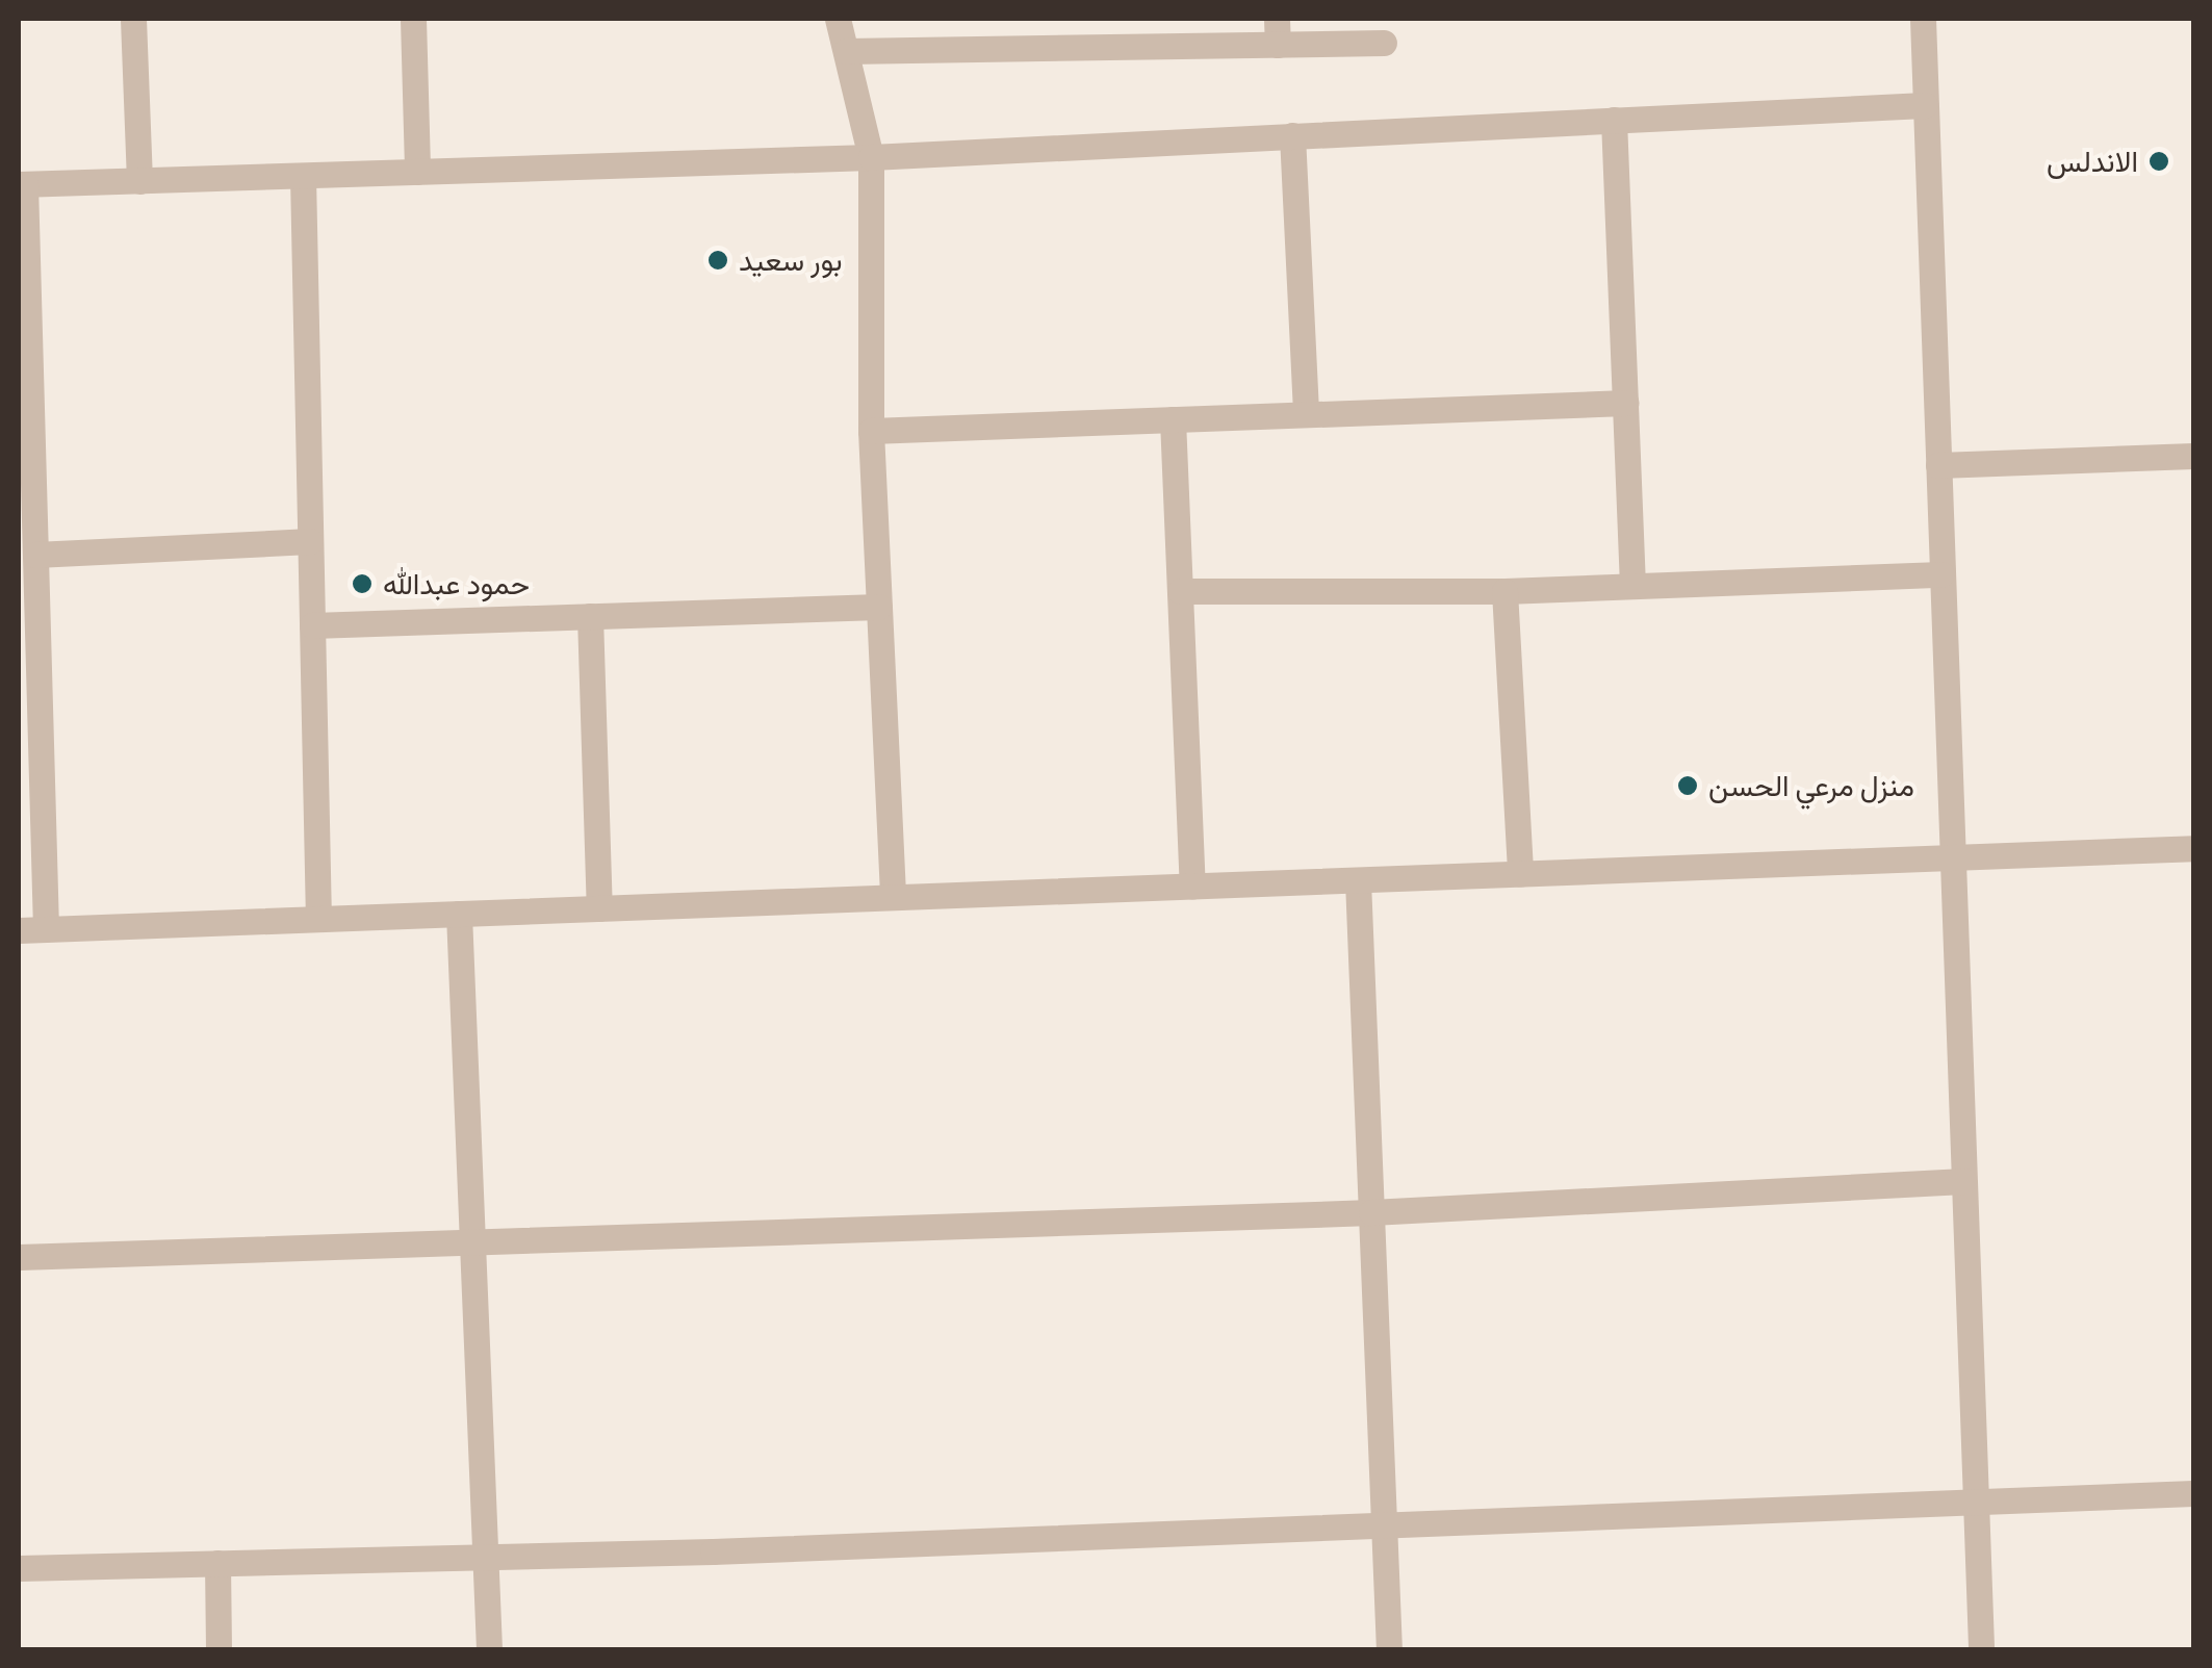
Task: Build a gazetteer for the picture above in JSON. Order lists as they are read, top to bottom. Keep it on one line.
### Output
{"places":["الاندلس","بور سعيد","حمود عبدالله","منزل مرعي الحسن"]}
